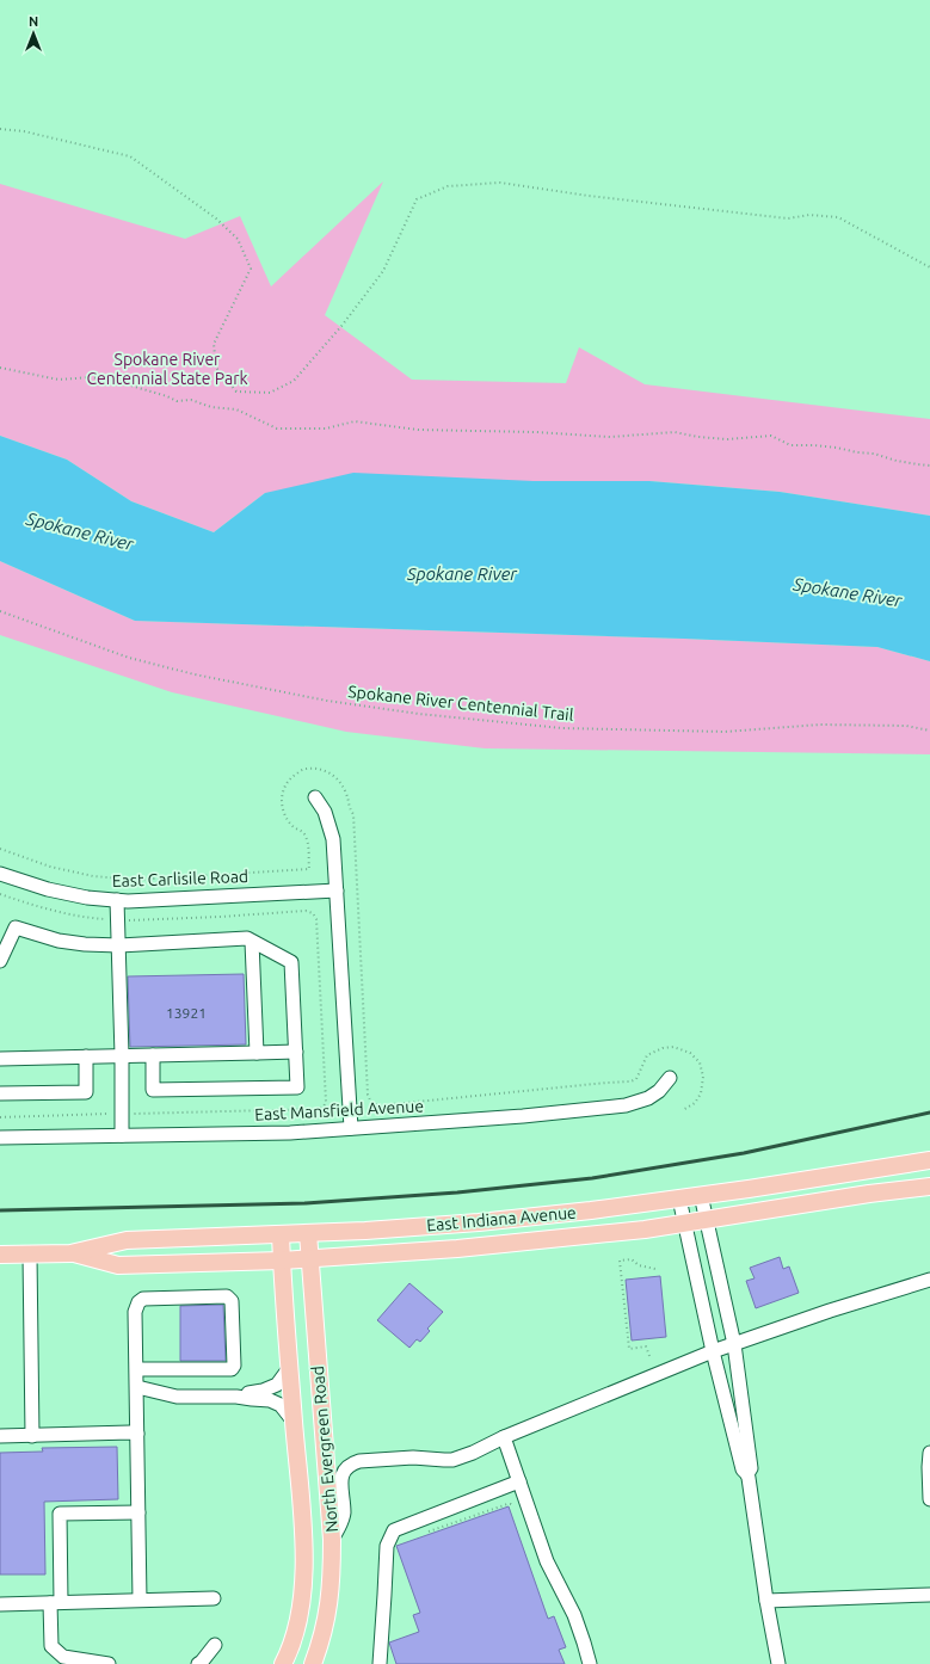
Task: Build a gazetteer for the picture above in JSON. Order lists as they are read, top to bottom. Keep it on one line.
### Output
{"streets":{"main road":["East Indiana Avenue","North Evergreen Road"],"street":["East Carlisile Road","East Mansfield Avenue"],"path":["Spokane River Centennial Trail"]},"crossings":[["East Indiana Avenue","North Evergreen Road"]],"water":["Spokane River"],"parks":["Spokane River Centennial State Park"],"house_numbers":["13921"],"north":"top"}
